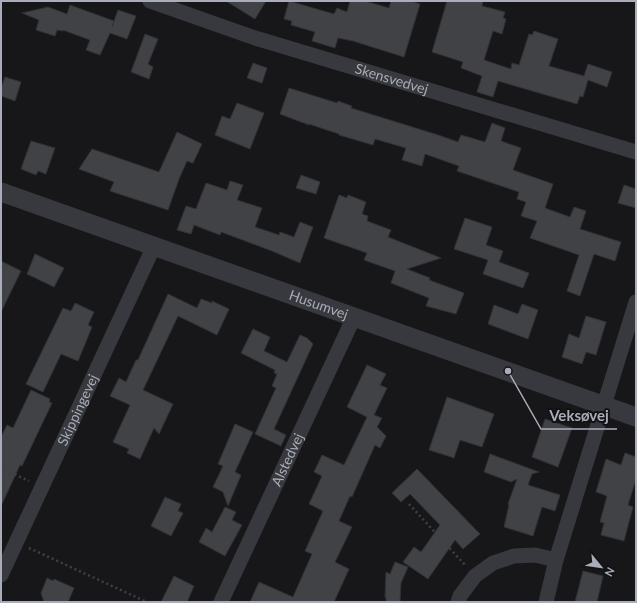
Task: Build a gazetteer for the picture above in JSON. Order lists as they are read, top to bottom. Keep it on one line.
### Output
{"streets":{"street":["Skensvedvej","Husumvej","Skippingevej","Alstedvej"]},"crossings":[["Husumvej","Skippingevej"],["Husumvej","Alstedvej"]],"places":["Veksøvej"],"north":"bottom right"}
